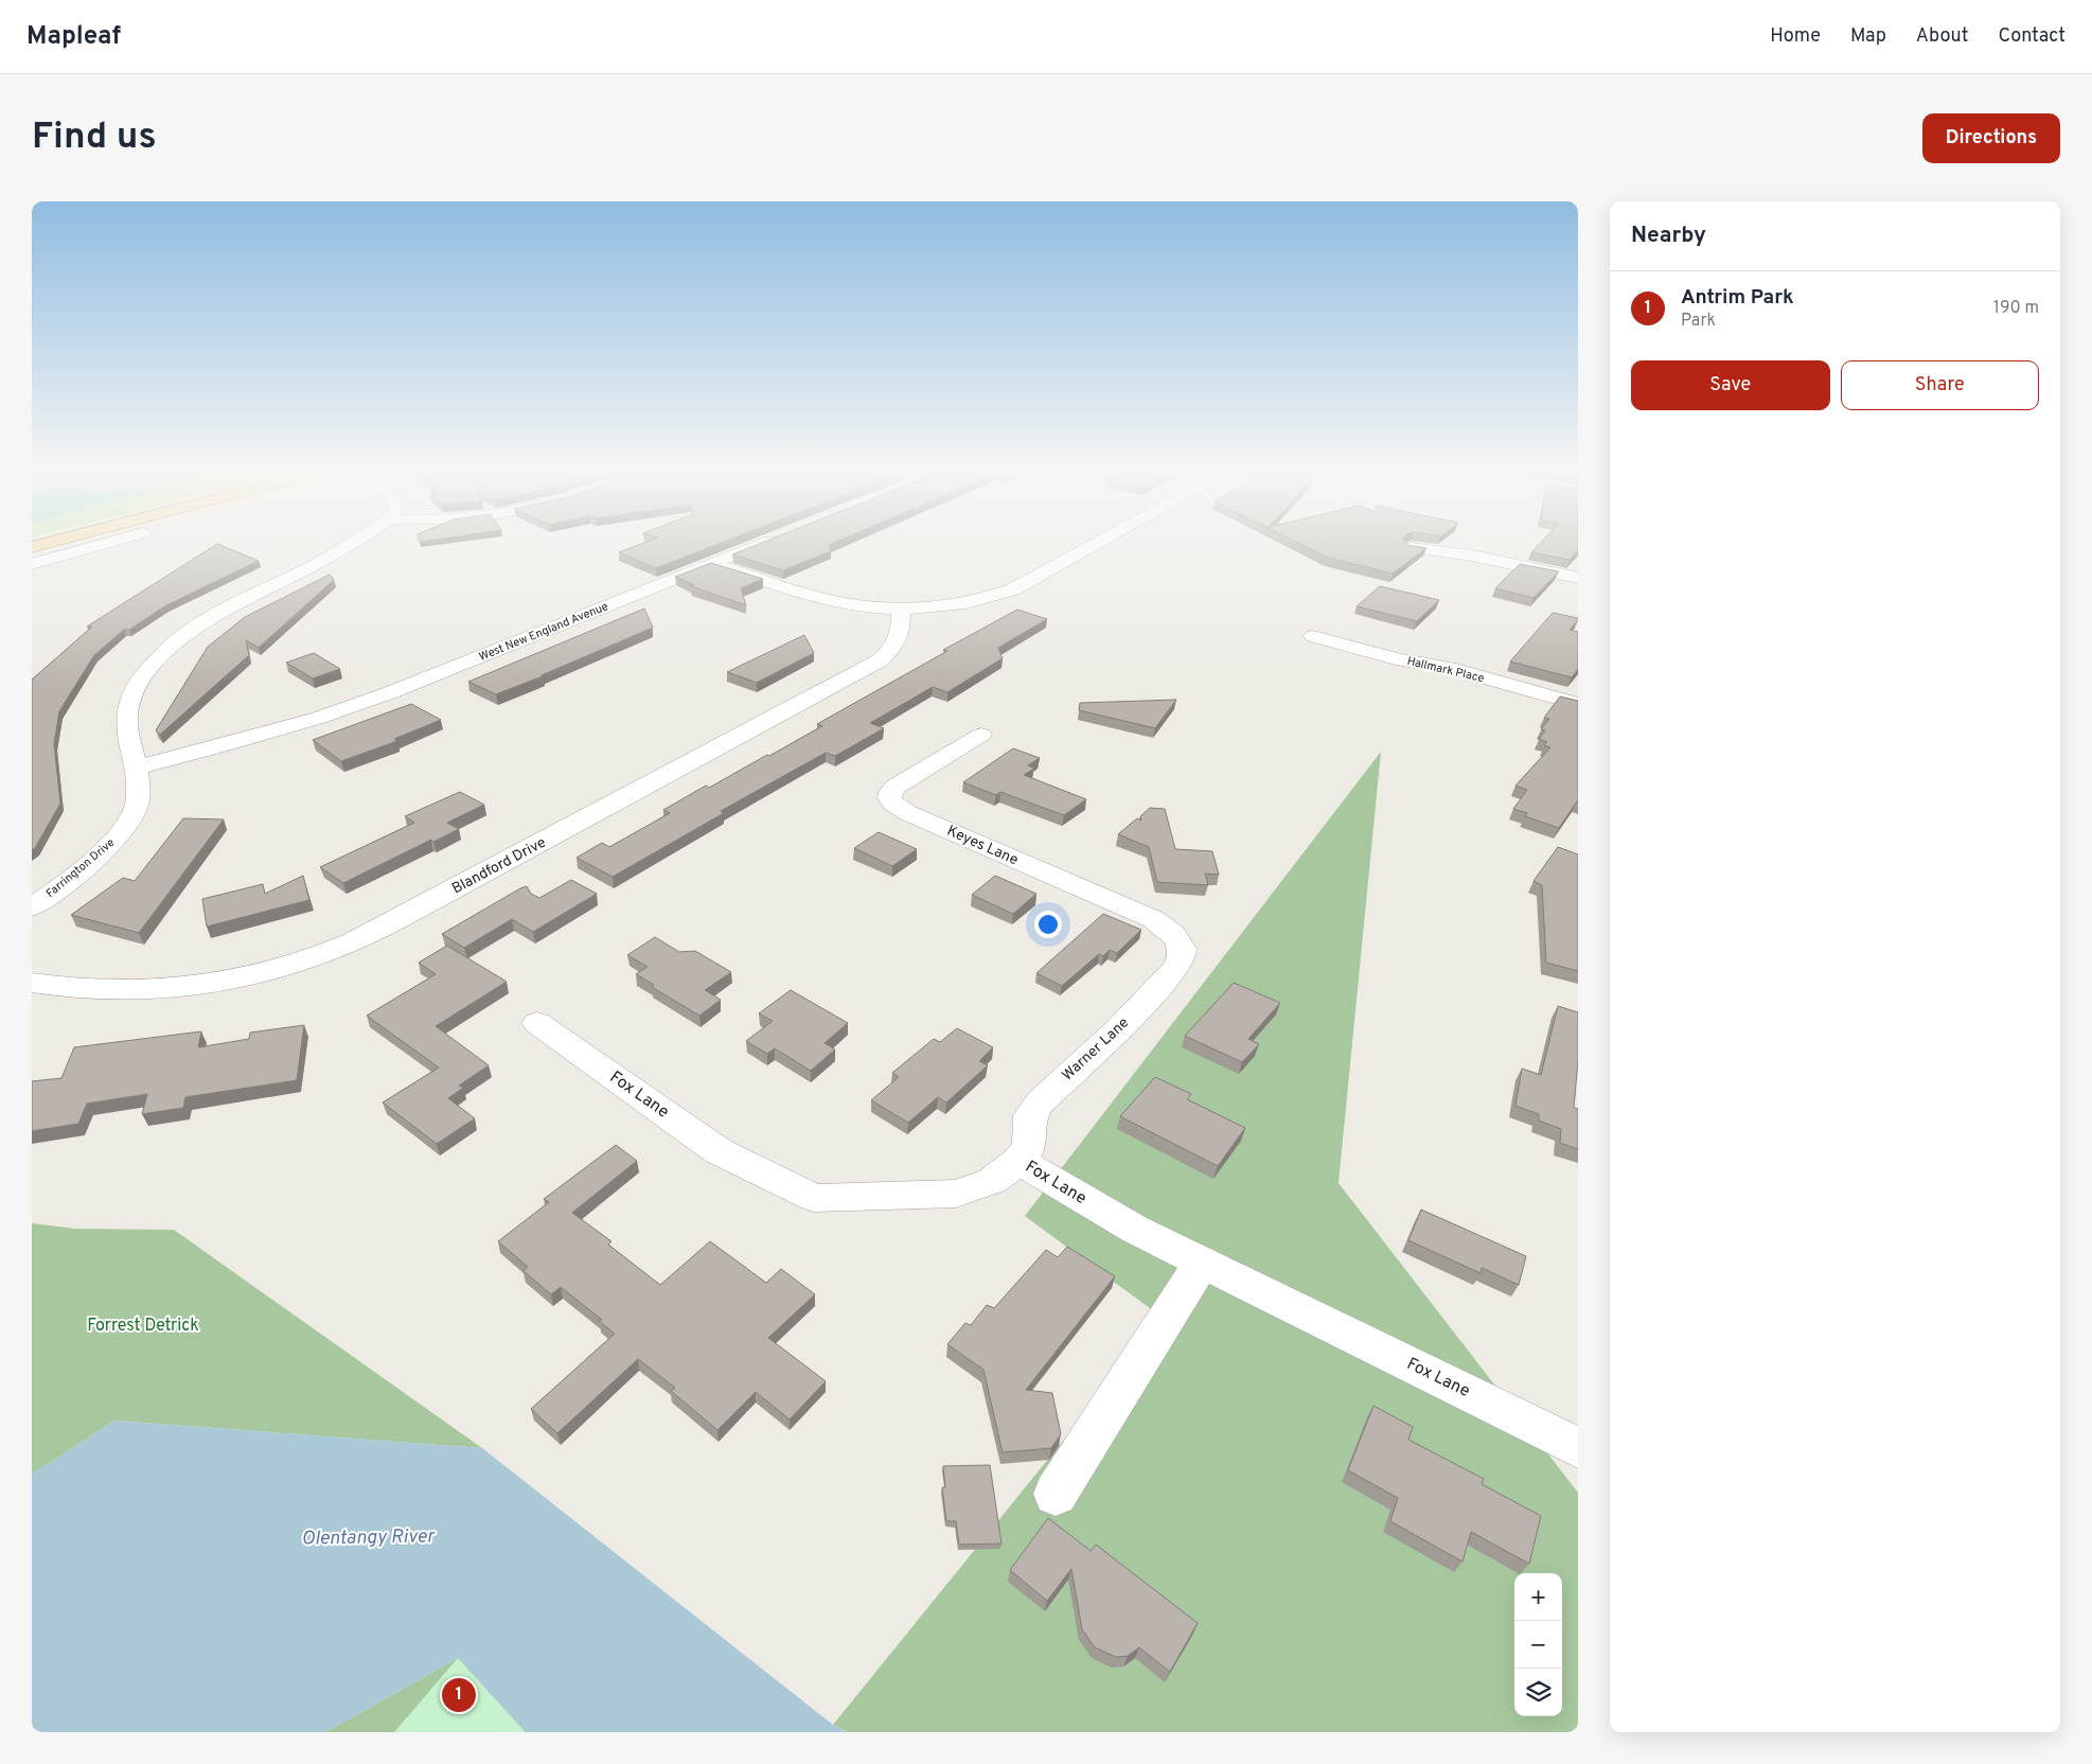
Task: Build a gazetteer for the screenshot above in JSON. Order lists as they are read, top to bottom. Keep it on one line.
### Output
{"streets":{"street":["West New England Avenue","Hallmark Place","Keyes Lane","Blandford Drive","Farrington Drive","Warner Lane","Fox Lane"]},"crossings":[["West New England Avenue","Farrington Drive"],["Keyes Lane","Warner Lane"],["Warner Lane","Fox Lane"]],"water":["Olentangy River"],"parks":["Forrest Detrick"],"page":{"header":"Mapleaf","nav":["Home","Map","About","Contact"],"buttons":["Directions",["Save","Share"]],"title":"Find us","heading":"Nearby","list":[{"mark":"1","name":"Antrim Park","note":"Park","value":"190 m"}],"map_buttons":["+","−"],"pins":"1"}}
